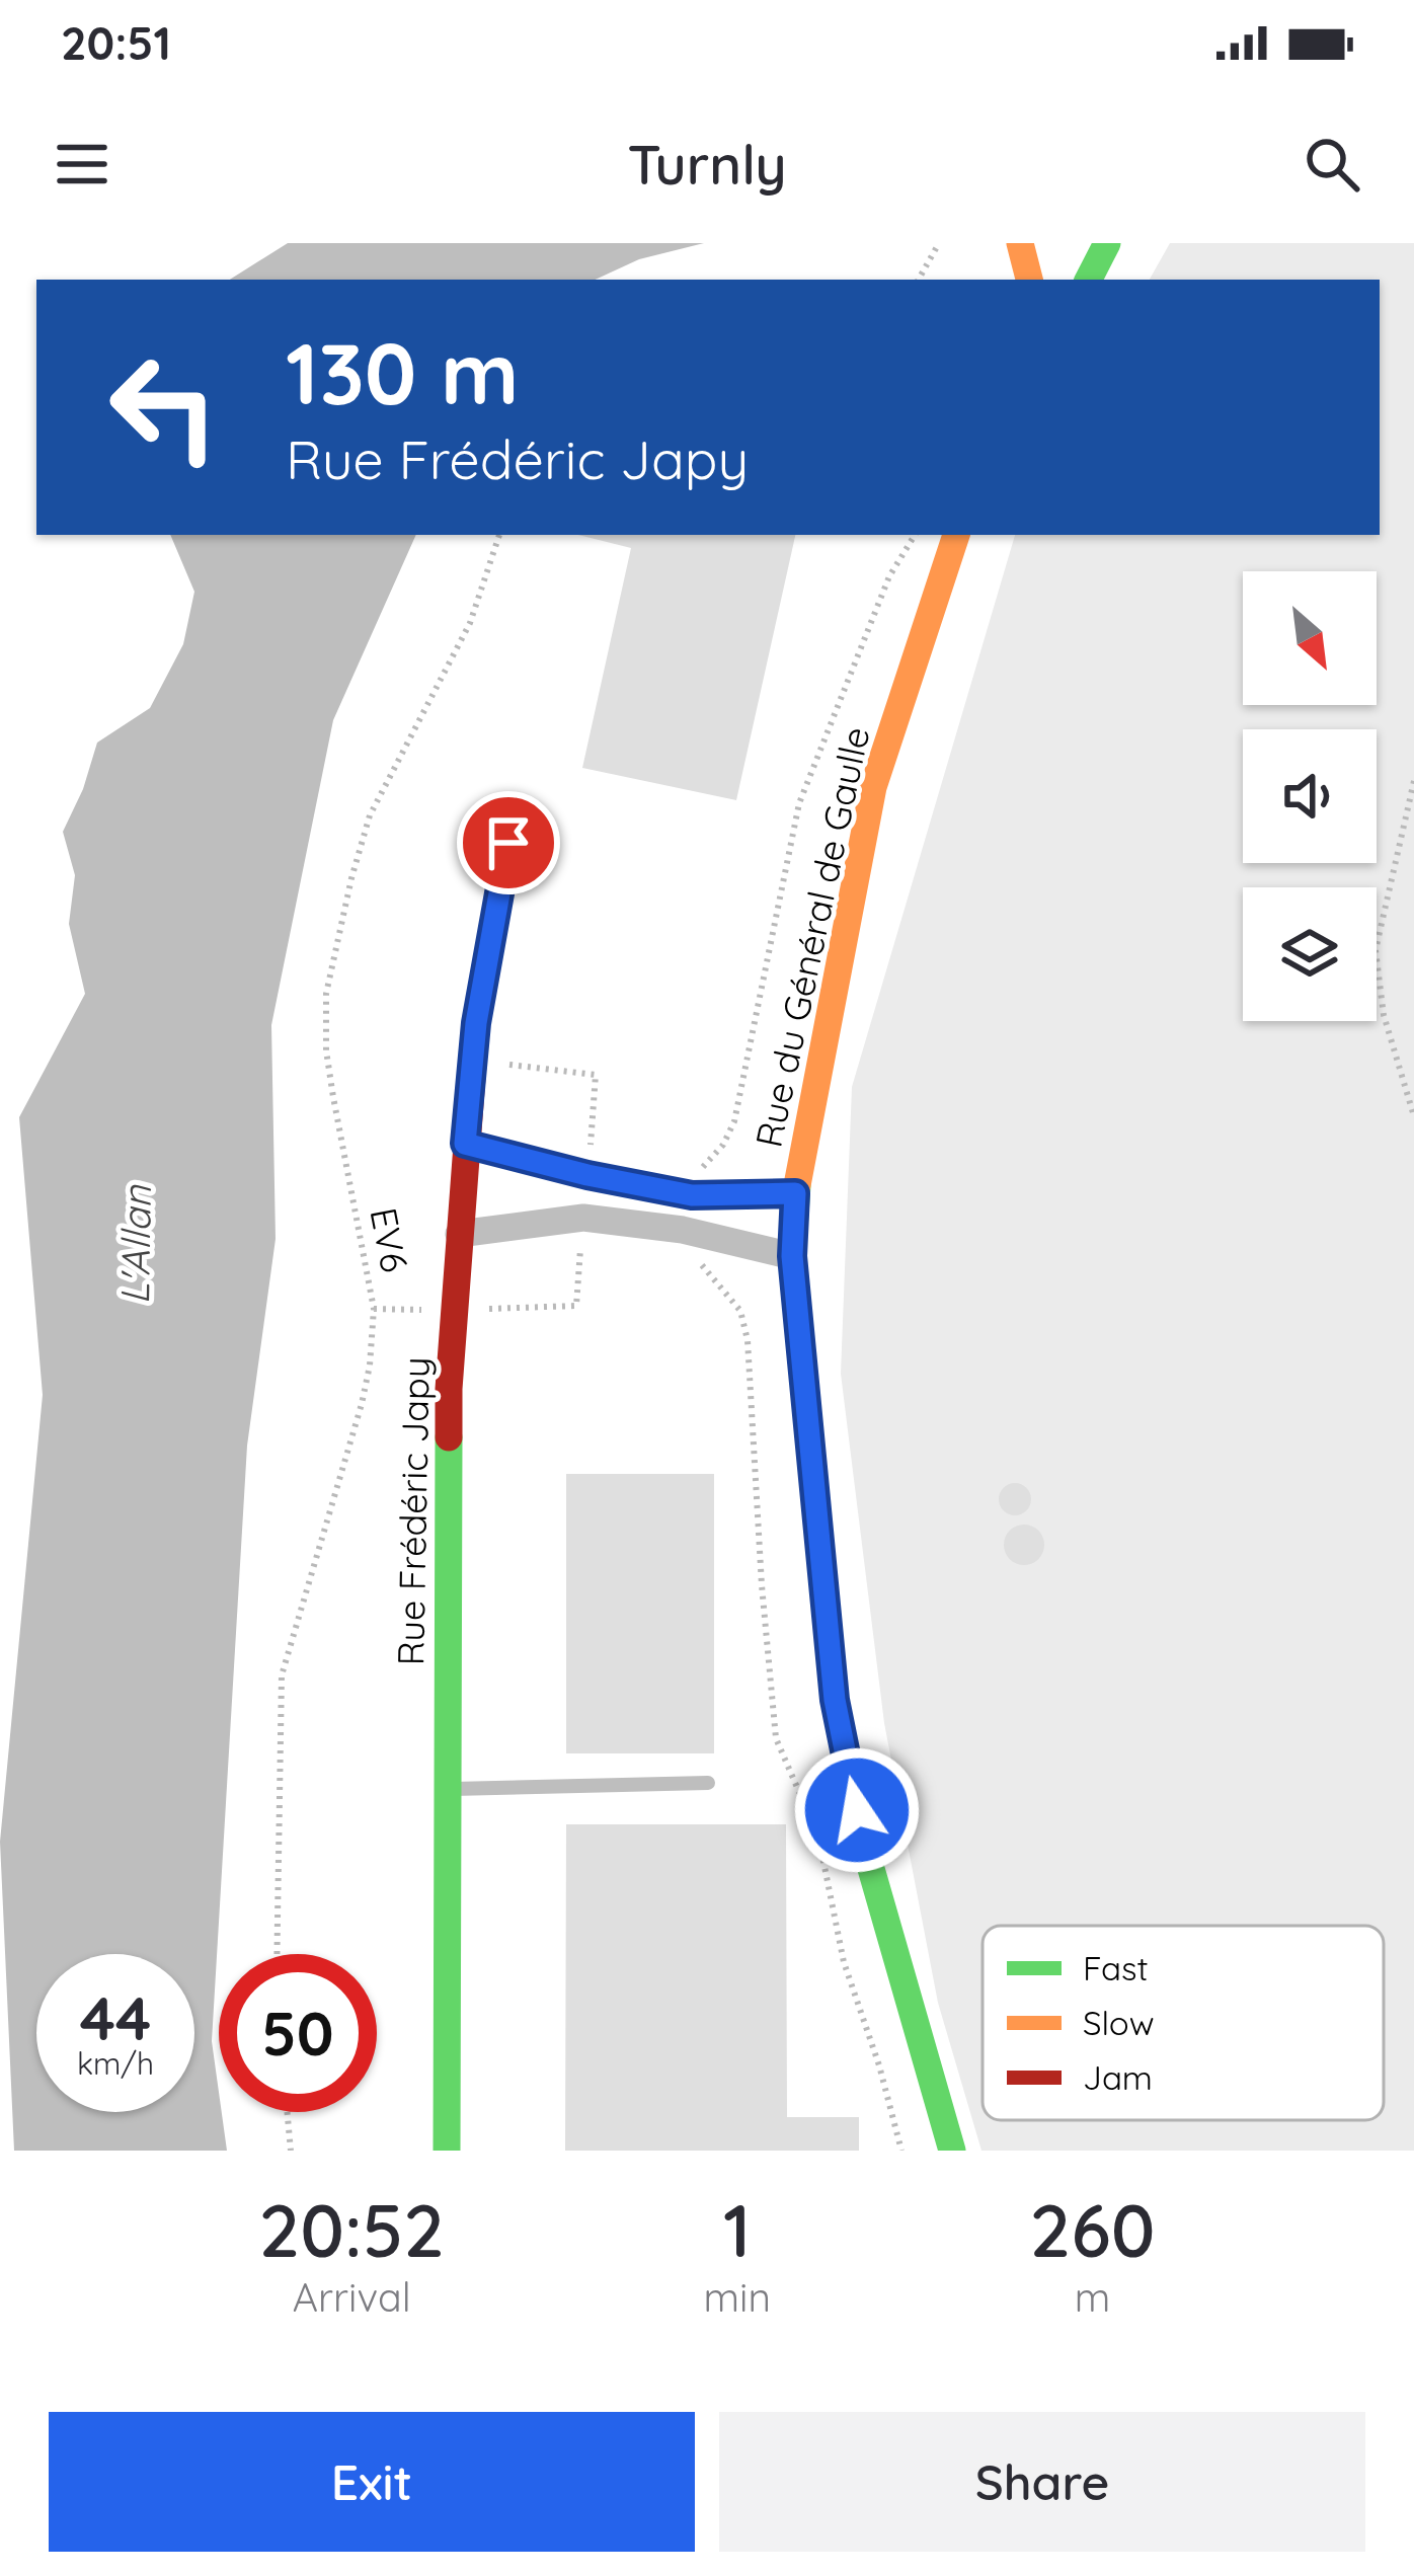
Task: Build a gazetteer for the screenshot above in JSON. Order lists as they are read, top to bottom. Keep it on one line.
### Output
{"streets":{"main road":["Rue du Général de Gaulle","Rue Frédéric Japy"],"path":["EV6"]},"water":["L'Allan"],"legend":["Fast","Slow","Jam"],"north":"bottom right","page":{"status":"20:51","header":"Turnly","turn":["130 m","Rue Frédéric Japy"],"speed":"44 km/h","limit":"50","eta":["20:52","Arrival","1","min","260","m"],"buttons":["Exit","Share"]}}
